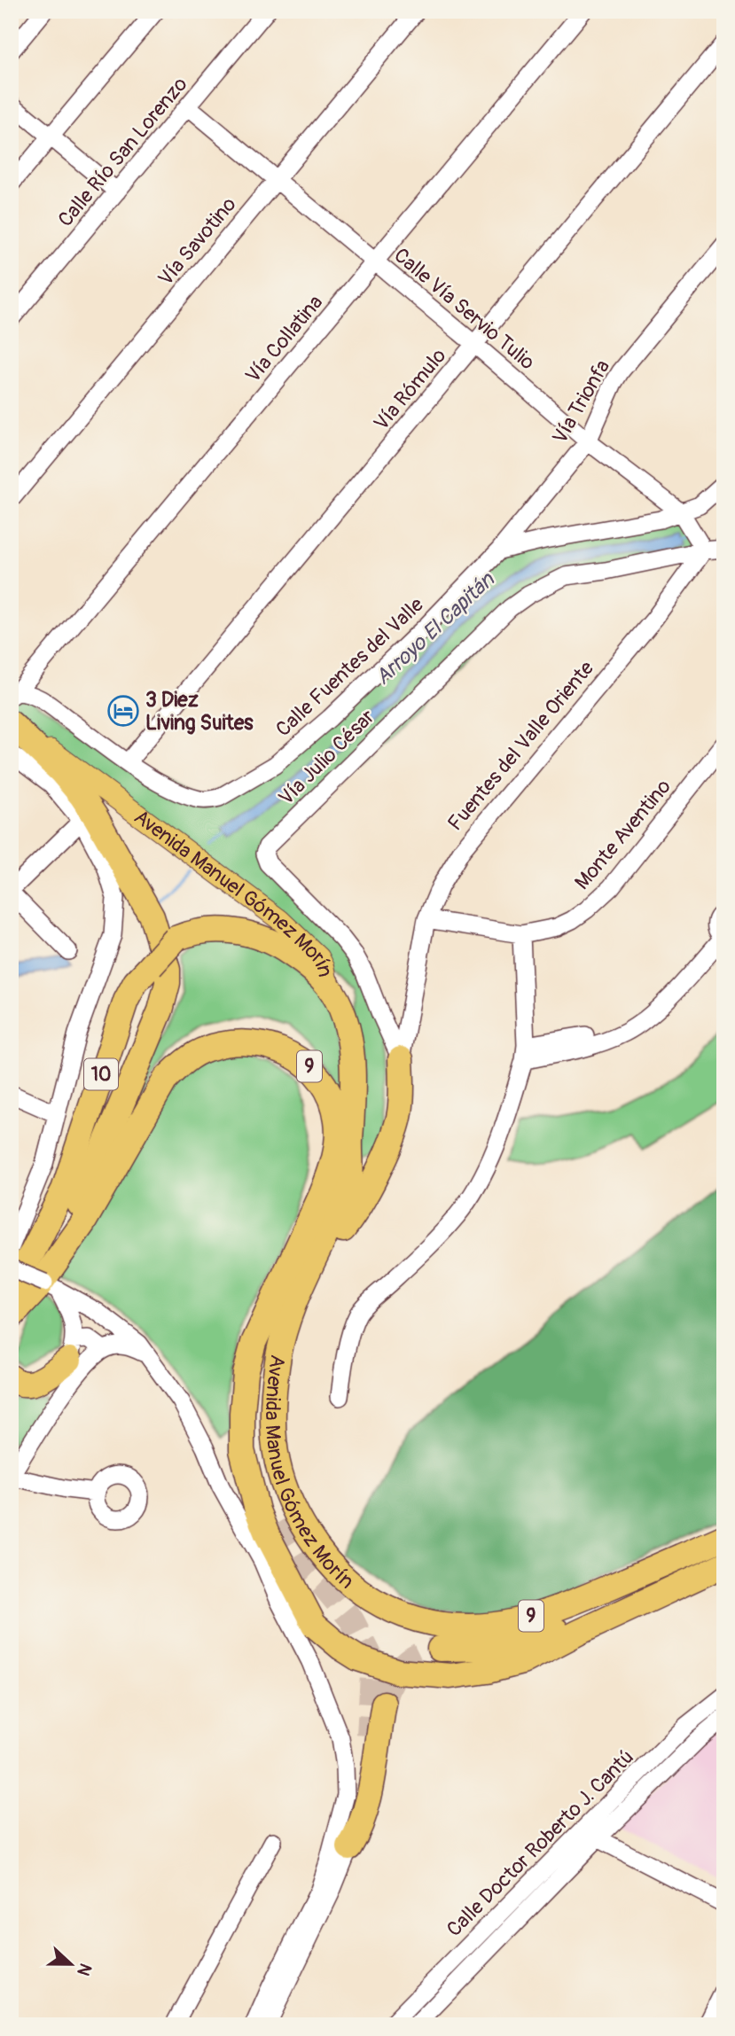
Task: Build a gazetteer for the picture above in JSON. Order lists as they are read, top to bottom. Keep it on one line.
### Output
{"streets":{"highway":["Avenida Manuel Gómez Morín","9","10"],"street":["Calle Río San Lorenzo","Vía Savotino","Calle Vía Servio Tulio","Vía Collatina","Vía Rómulo","Vía Trionfa","Calle Fuentes del Valle","Fuentes del Valle Oriente","Vía Julio César","Monte Aventino","Calle Doctor Roberto J. Cantú"]},"crossings":[["Calle Río San Lorenzo","Calle Vía Servio Tulio"],["Vía Savotino","Calle Vía Servio Tulio"],["Calle Vía Servio Tulio","Vía Collatina"],["Calle Vía Servio Tulio","Vía Rómulo"],["Calle Vía Servio Tulio","Vía Trionfa"],["Calle Vía Servio Tulio","Fuentes del Valle Oriente"],["Calle Vía Servio Tulio","Vía Julio César"],["Vía Collatina","Calle Fuentes del Valle"],["Vía Rómulo","Calle Fuentes del Valle"],["Vía Trionfa","Calle Fuentes del Valle"],["Fuentes del Valle Oriente","Vía Julio César"],["Fuentes del Valle Oriente","Monte Aventino"],["Avenida Manuel Gómez Morín","10"]],"water":["Arroyo El Capitán"],"places":{"hotel":["3 Diez Living Suites"]},"north":"right"}
